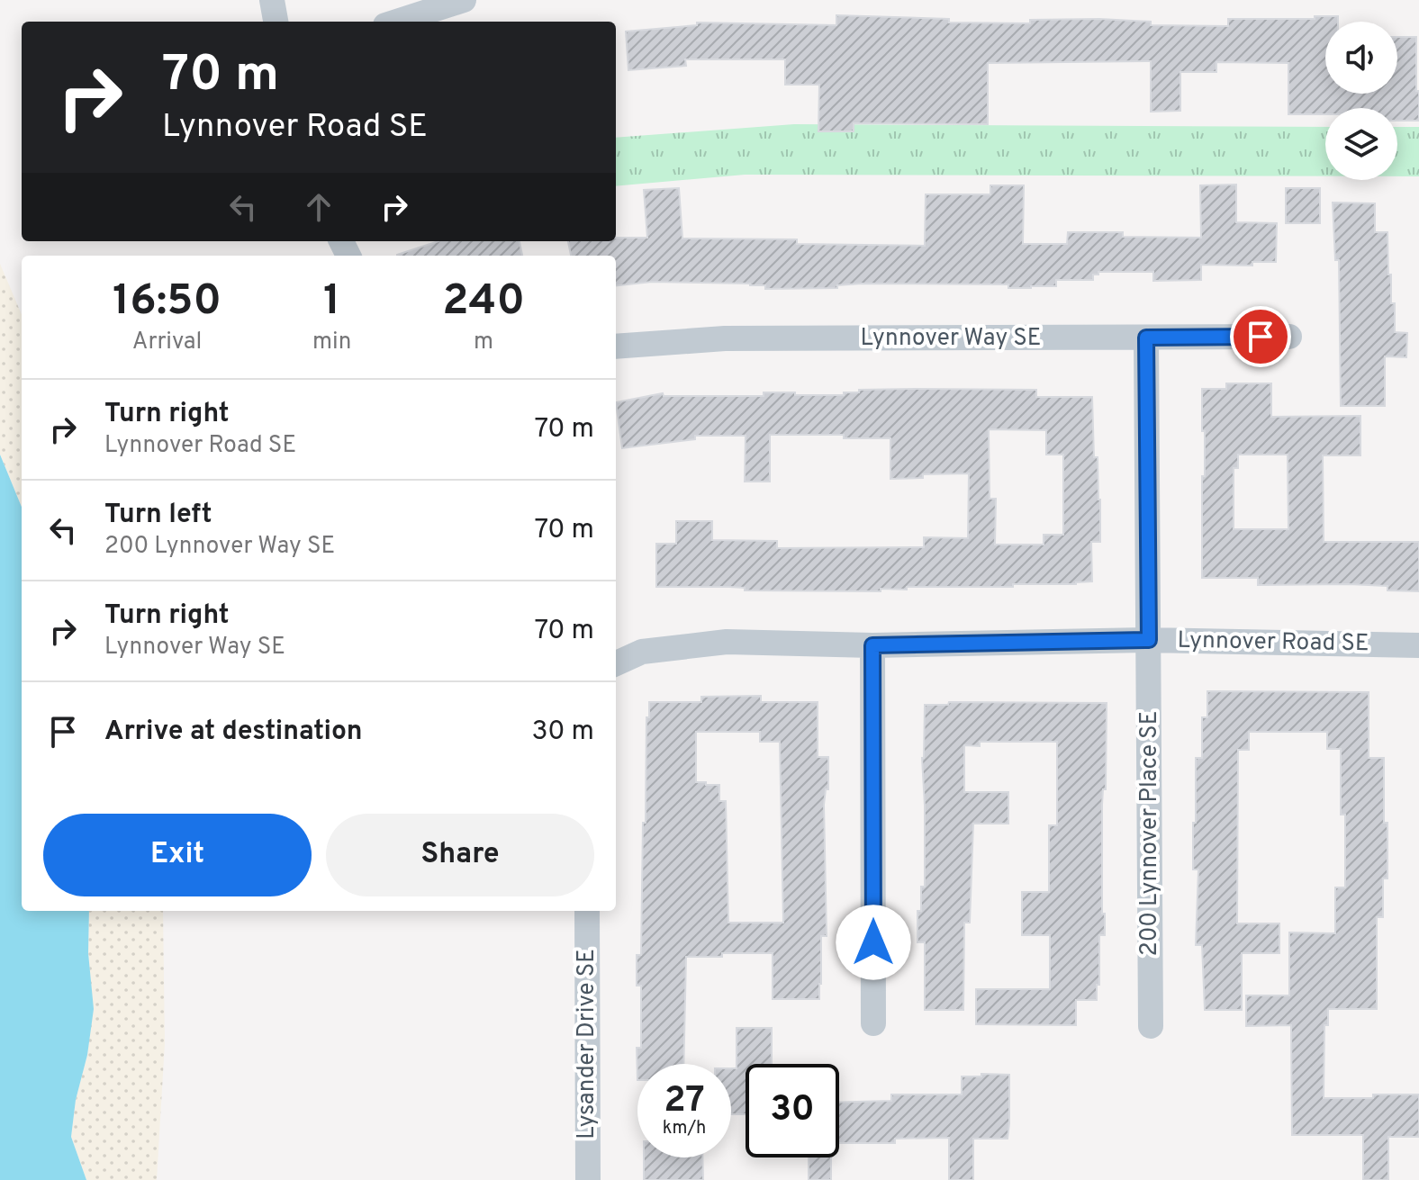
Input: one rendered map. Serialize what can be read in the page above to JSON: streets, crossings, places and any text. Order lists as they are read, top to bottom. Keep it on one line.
{"streets":{"street":["Lynnover Way SE","Lynnover Road SE","200 Lynnover Place SE","Lysander Drive SE"]},"crossings":[["Lynnover Way SE","200 Lynnover Place SE"],["Lynnover Road SE","200 Lynnover Place SE"]],"page":{"turn":["70 m","Lynnover Road SE"],"eta":["16:50","Arrival","1","min","240","m"],"list":[{"name":"Turn right","note":"Lynnover Road SE","value":"70 m"},{"name":"Turn left","note":"200 Lynnover Way SE","value":"70 m"},{"name":"Turn right","note":"Lynnover Way SE","value":"70 m"},{"name":"Arrive at destination","value":"30 m"}],"buttons":["Exit","Share"],"speed":"27 km/h","limit":"30"}}
